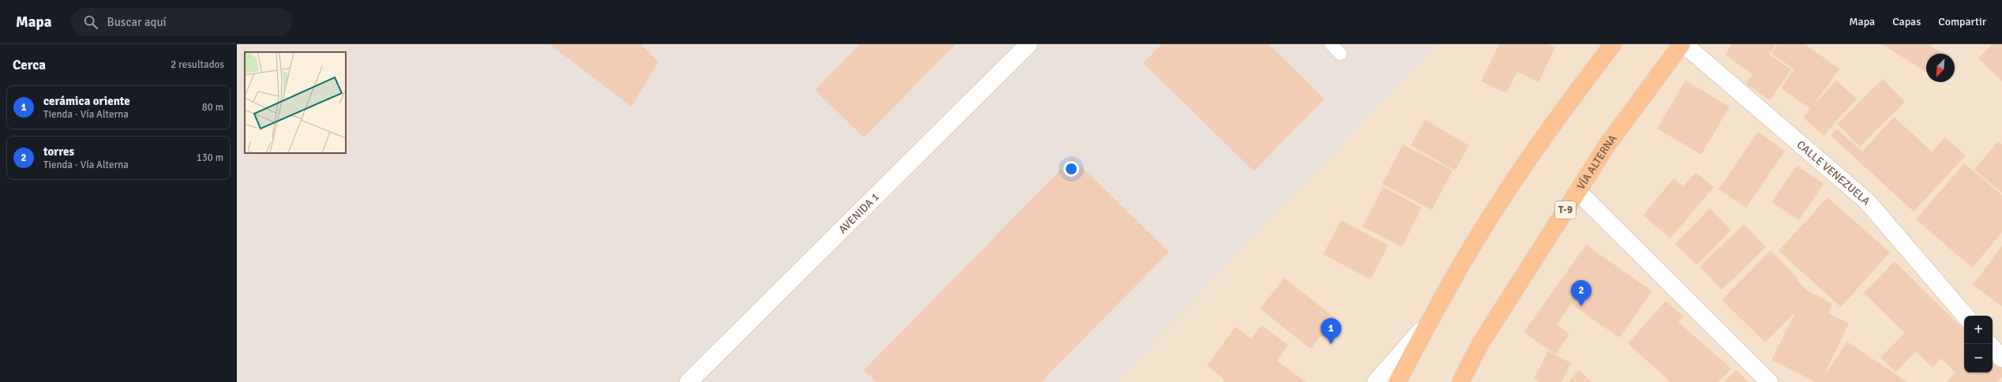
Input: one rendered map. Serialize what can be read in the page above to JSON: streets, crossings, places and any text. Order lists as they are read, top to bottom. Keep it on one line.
{"streets":{"highway":["VÍA ALTERNA","T-9"],"street":["CALLE VENEZUELA","AVENIDA 1"]},"north":"bottom left","page":{"header":"Mapa","search":"Buscar aquí","nav":["Mapa","Capas","Compartir"],"heading":["Cerca","2 resultados"],"list":[{"mark":"1","name":"cerámica oriente","note":"Tienda · Vía Alterna","value":"80 m"},{"mark":"2","name":"torres","note":"Tienda · Vía Alterna","value":"130 m"}],"pins":["2","1"],"map_buttons":["+","−"]}}
